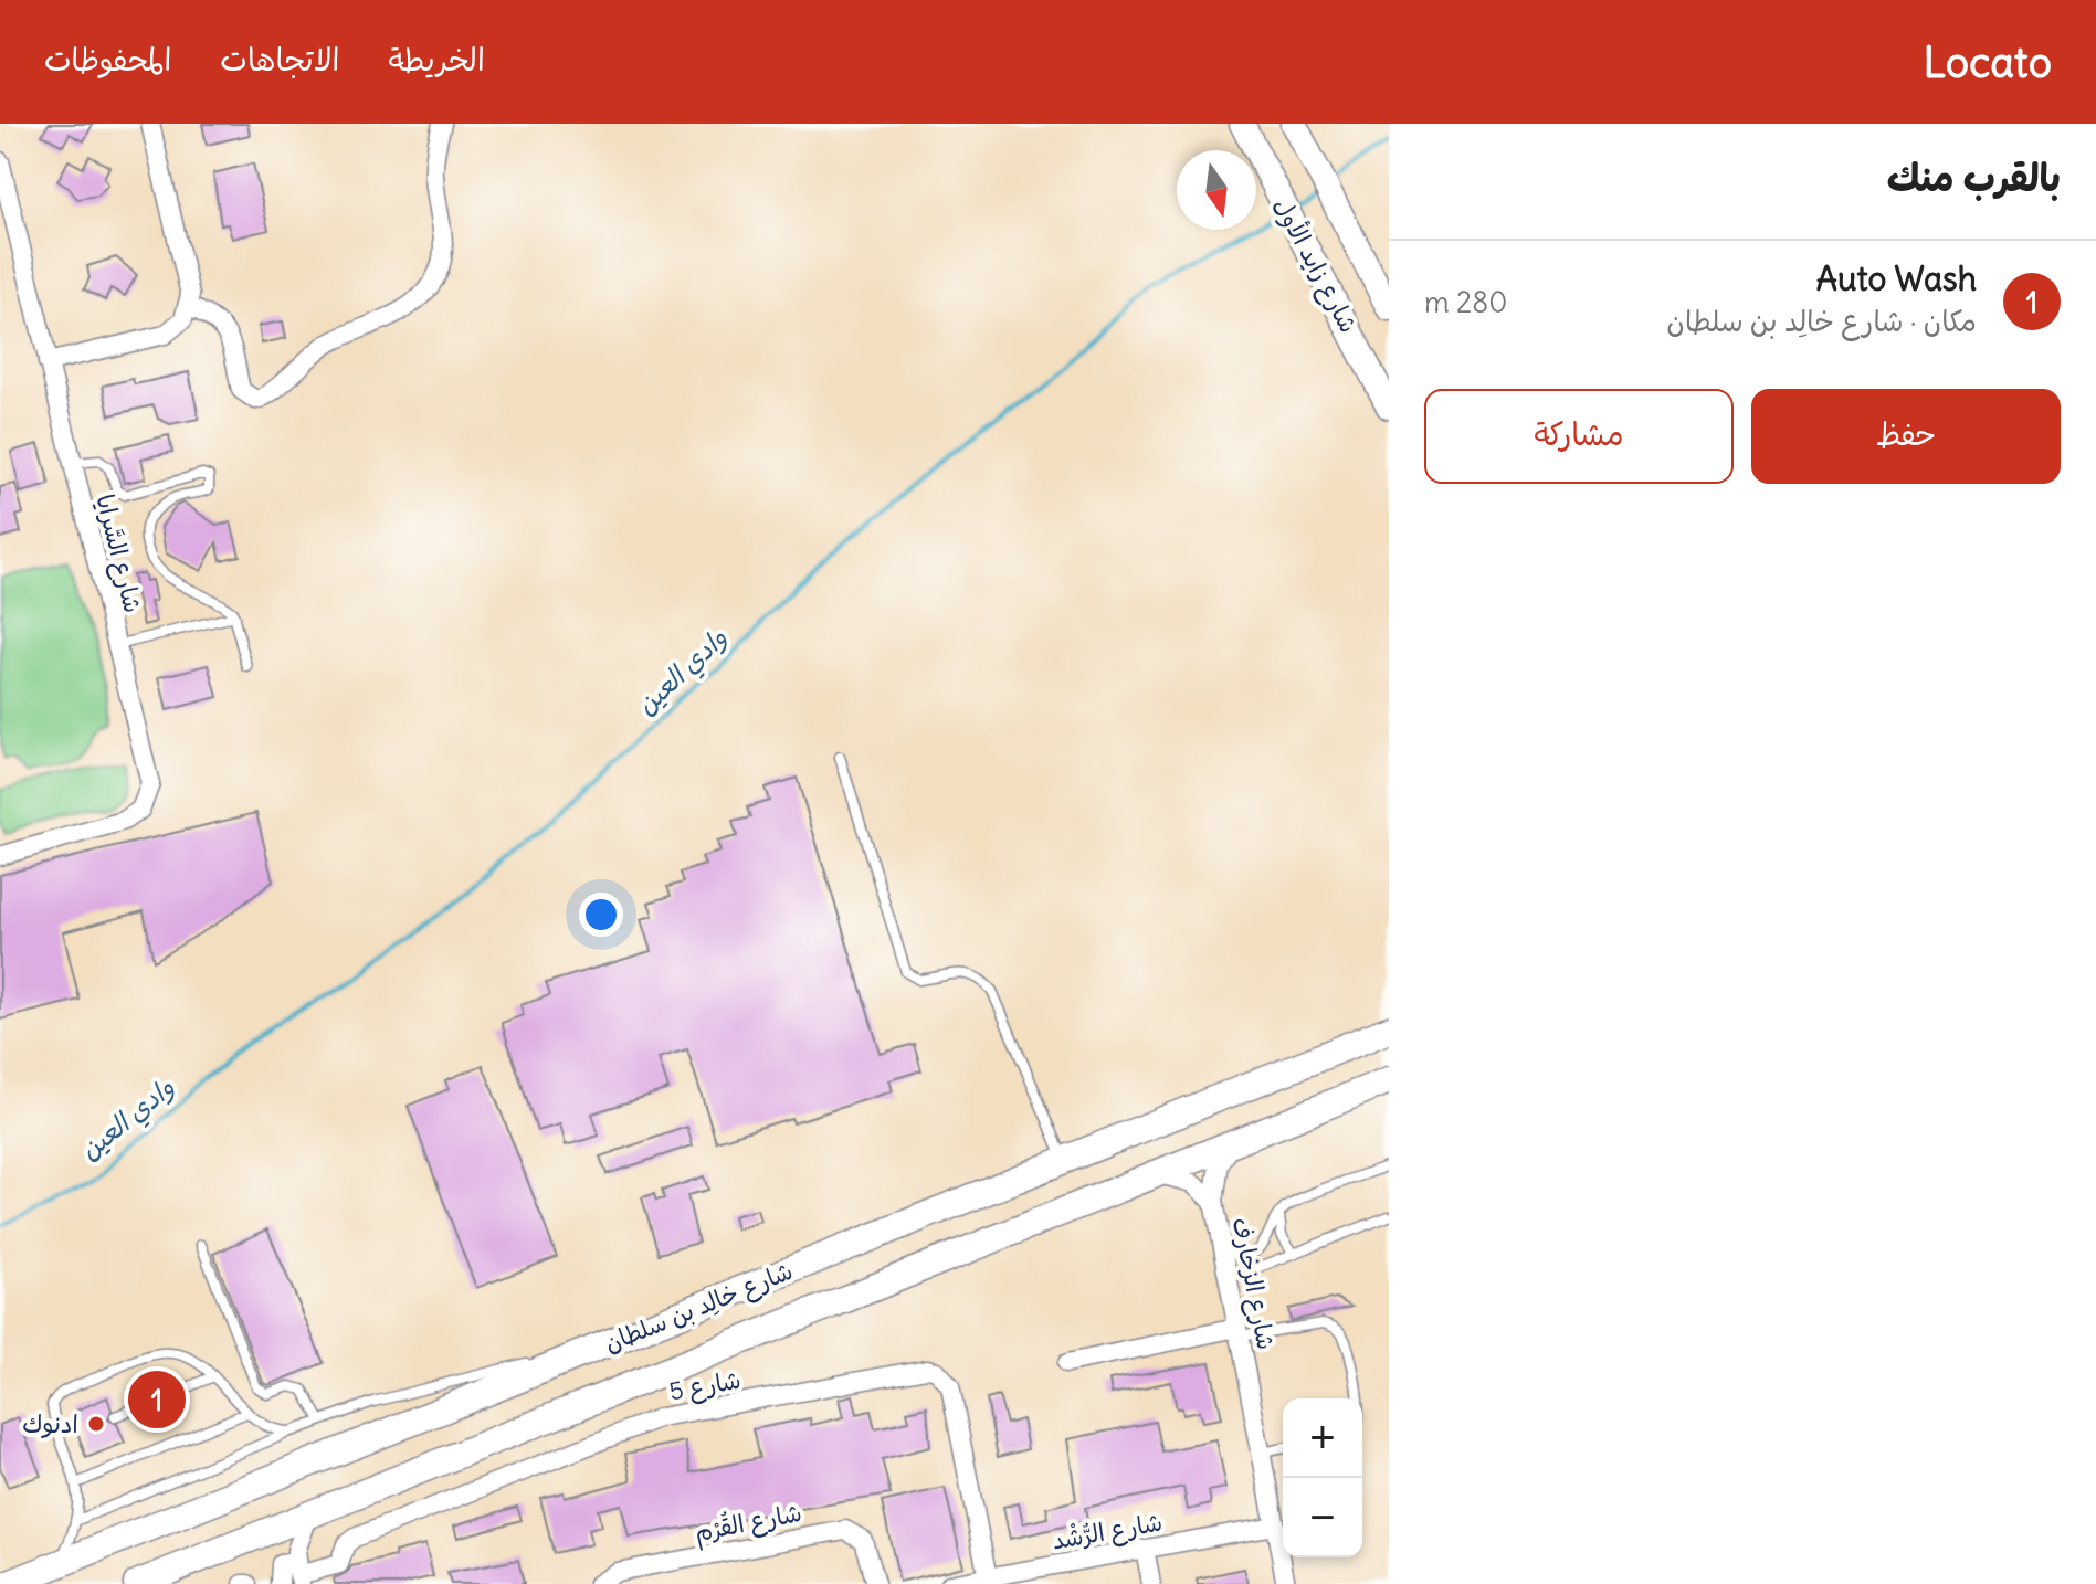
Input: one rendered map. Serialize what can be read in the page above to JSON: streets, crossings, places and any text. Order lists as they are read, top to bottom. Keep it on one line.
{"streets":{"main road":["شارع زايد الأول","شارع خالِد بن سلطان"],"street":["شارع السَّرايا","شارع الزخارف","شارع 5","شارع القُرْم","شارع الرُّشْد"]},"crossings":[["شارع الزخارف","شارع خالِد بن سلطان"],["شارع الزخارف","شارع الرُّشْد"],["شارع 5","شارع الرُّشْد"]],"water":["وادي العين"],"places":["ادنوك"],"north":"bottom","page":{"header":"Locato","nav":["الخريطة","الاتجاهات","المحفوظات"],"heading":"بالقرب منك","list":[{"mark":"1","name":"Auto Wash","note":"مكان · شارع خالِد بن سلطان","value":"280 m"}],"buttons":["حفظ","مشاركة"],"pins":"1","map_buttons":["+","−"]}}
